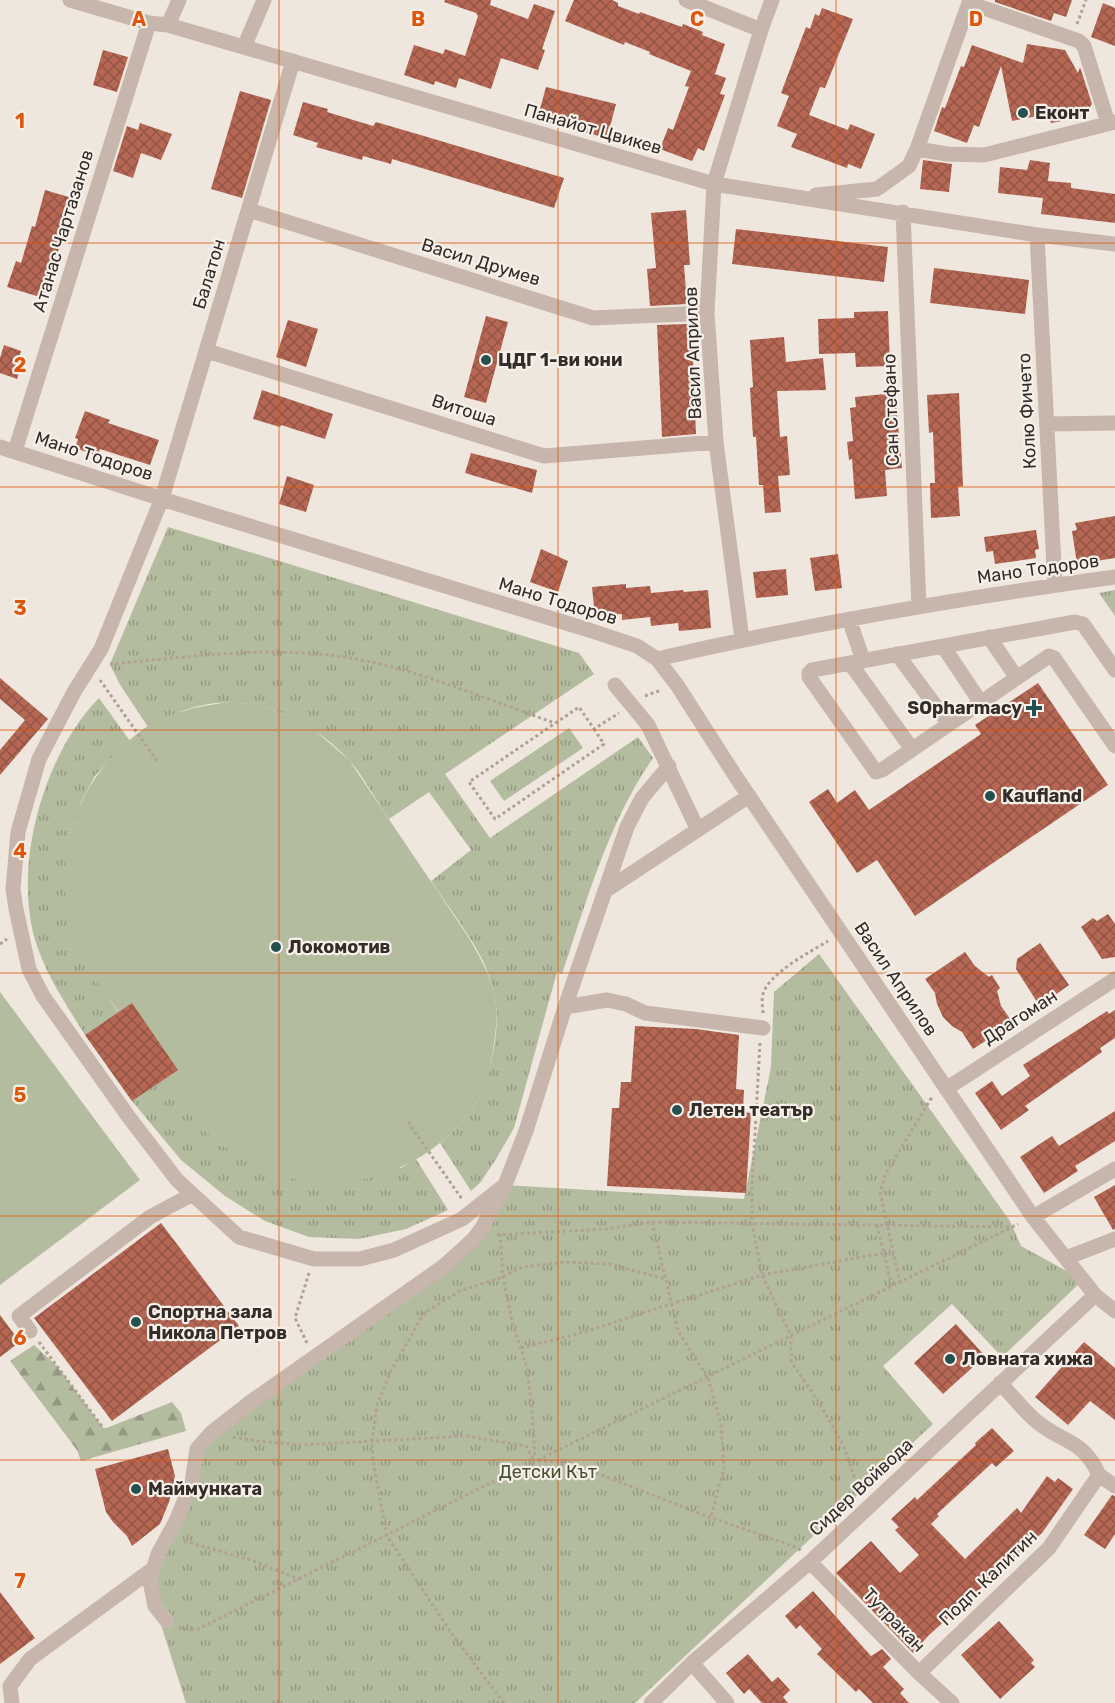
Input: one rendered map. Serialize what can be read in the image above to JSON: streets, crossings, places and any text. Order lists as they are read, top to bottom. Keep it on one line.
{"streets":{"street":["Панайот Цвикев","Атанас Чартазанов","Васил Друмев","Балатон","Васил Априлов","Витоша","Сан Стефано","Колю Фичето","Мано Тодоров","Драгоман","Сидер Войвода","Подп. Калитин","Тутракан"]},"crossings":[["Панайот Цвикев","Атанас Чартазанов"],["Панайот Цвикев","Балатон"],["Панайот Цвикев","Васил Априлов"],["Панайот Цвикев","Сан Стефано"],["Панайот Цвикев","Колю Фичето"],["Атанас Чартазанов","Мано Тодоров"],["Васил Друмев","Балатон"],["Васил Друмев","Васил Априлов"],["Балатон","Витоша"],["Балатон","Мано Тодоров"],["Васил Априлов","Витоша"],["Васил Априлов","Мано Тодоров"],["Васил Априлов","Драгоман"],["Васил Априлов","Сидер Войвода"],["Сан Стефано","Мано Тодоров"],["Колю Фичето","Мано Тодоров"],["Сидер Войвода","Тутракан"],["Подп. Калитин","Тутракан"]],"parks":["Детски Кът"],"places":{"other":["Еконт","ЦДГ 1-ви юни","Kaufland","Локомотив","Летен театър","Спортна зала Никола Петров","Ловната хижа","Маймунката"],"health":["SOpharmacy"]},"grid":{"columns":["A","B","C","D"],"rows":["1","2","3","4","5","6","7"]}}
